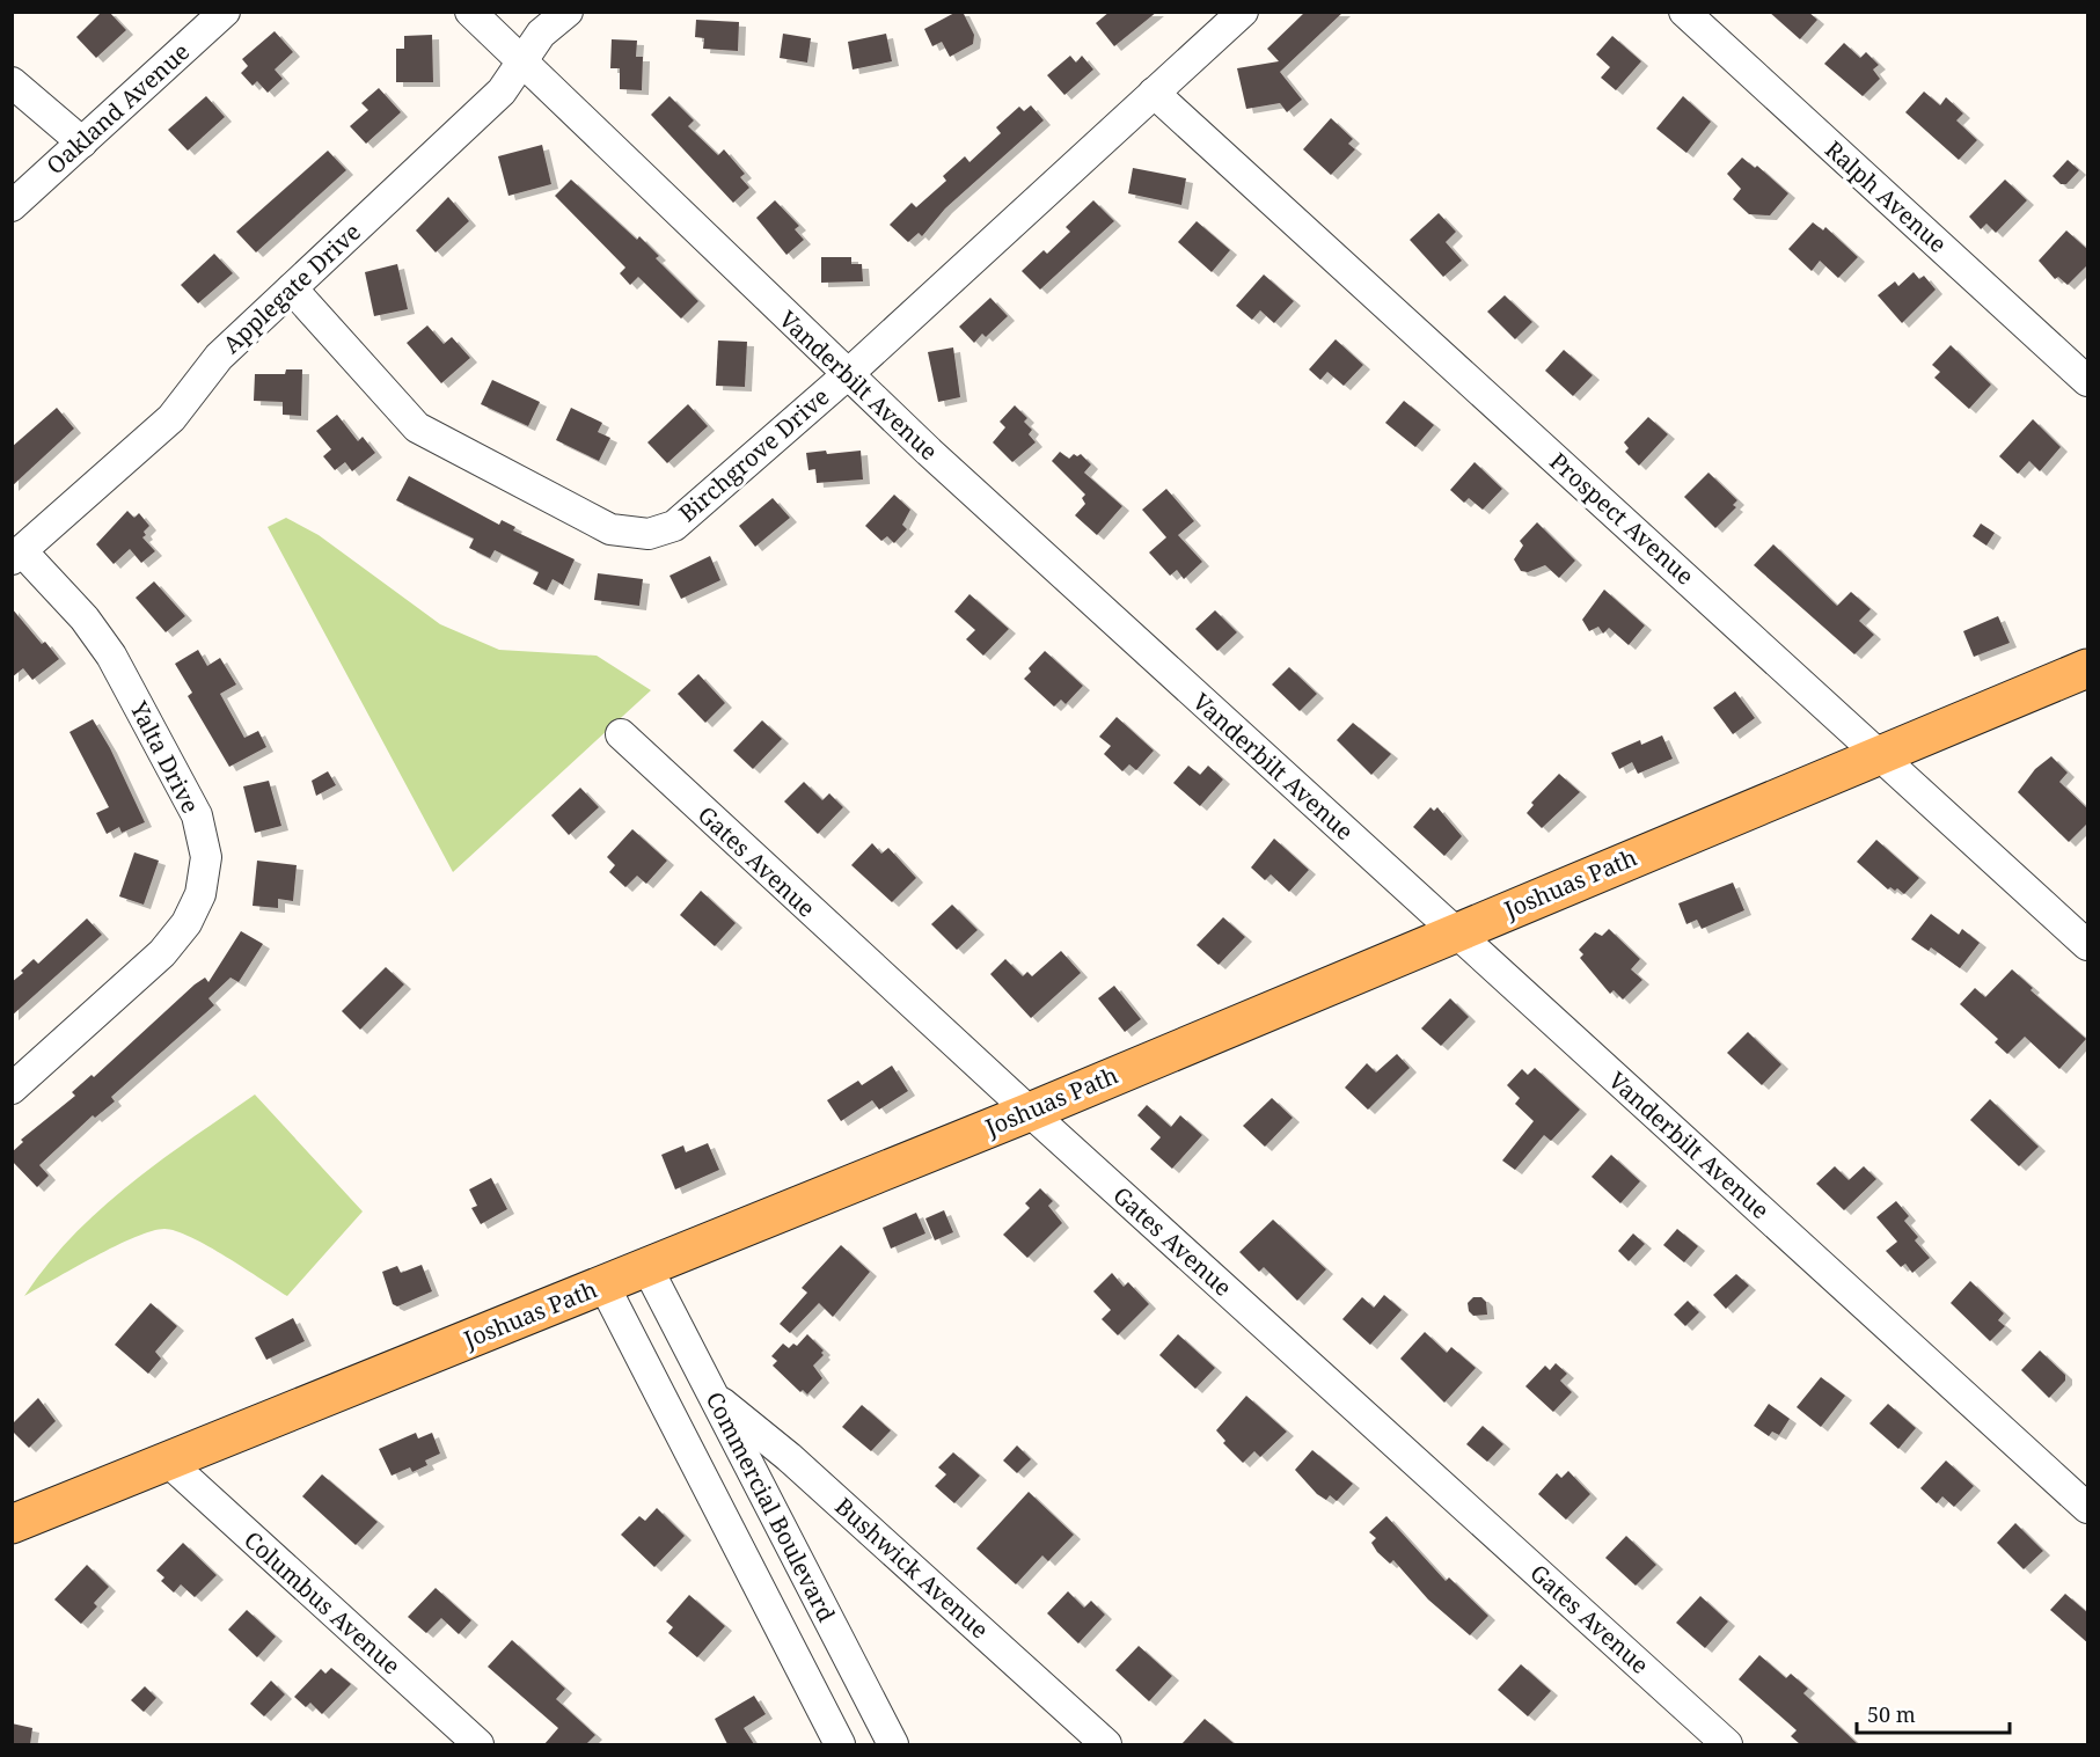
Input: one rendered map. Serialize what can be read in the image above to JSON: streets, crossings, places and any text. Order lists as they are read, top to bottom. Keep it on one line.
{"streets":{"main road":["Joshuas Path"],"street":["Oakland Avenue","Ralph Avenue","Applegate Drive","Vanderbilt Avenue","Birchgrove Drive","Prospect Avenue","Yalta Drive","Gates Avenue","Commercial Boulevard","Bushwick Avenue","Columbus Avenue"]},"crossings":[["Applegate Drive","Vanderbilt Avenue"],["Applegate Drive","Birchgrove Drive"],["Applegate Drive","Yalta Drive"],["Vanderbilt Avenue","Birchgrove Drive"],["Vanderbilt Avenue","Joshuas Path"],["Birchgrove Drive","Prospect Avenue"],["Prospect Avenue","Joshuas Path"],["Gates Avenue","Joshuas Path"],["Joshuas Path","Commercial Boulevard"],["Joshuas Path","Columbus Avenue"],["Commercial Boulevard","Bushwick Avenue"]],"scale_bar":"50 m"}
